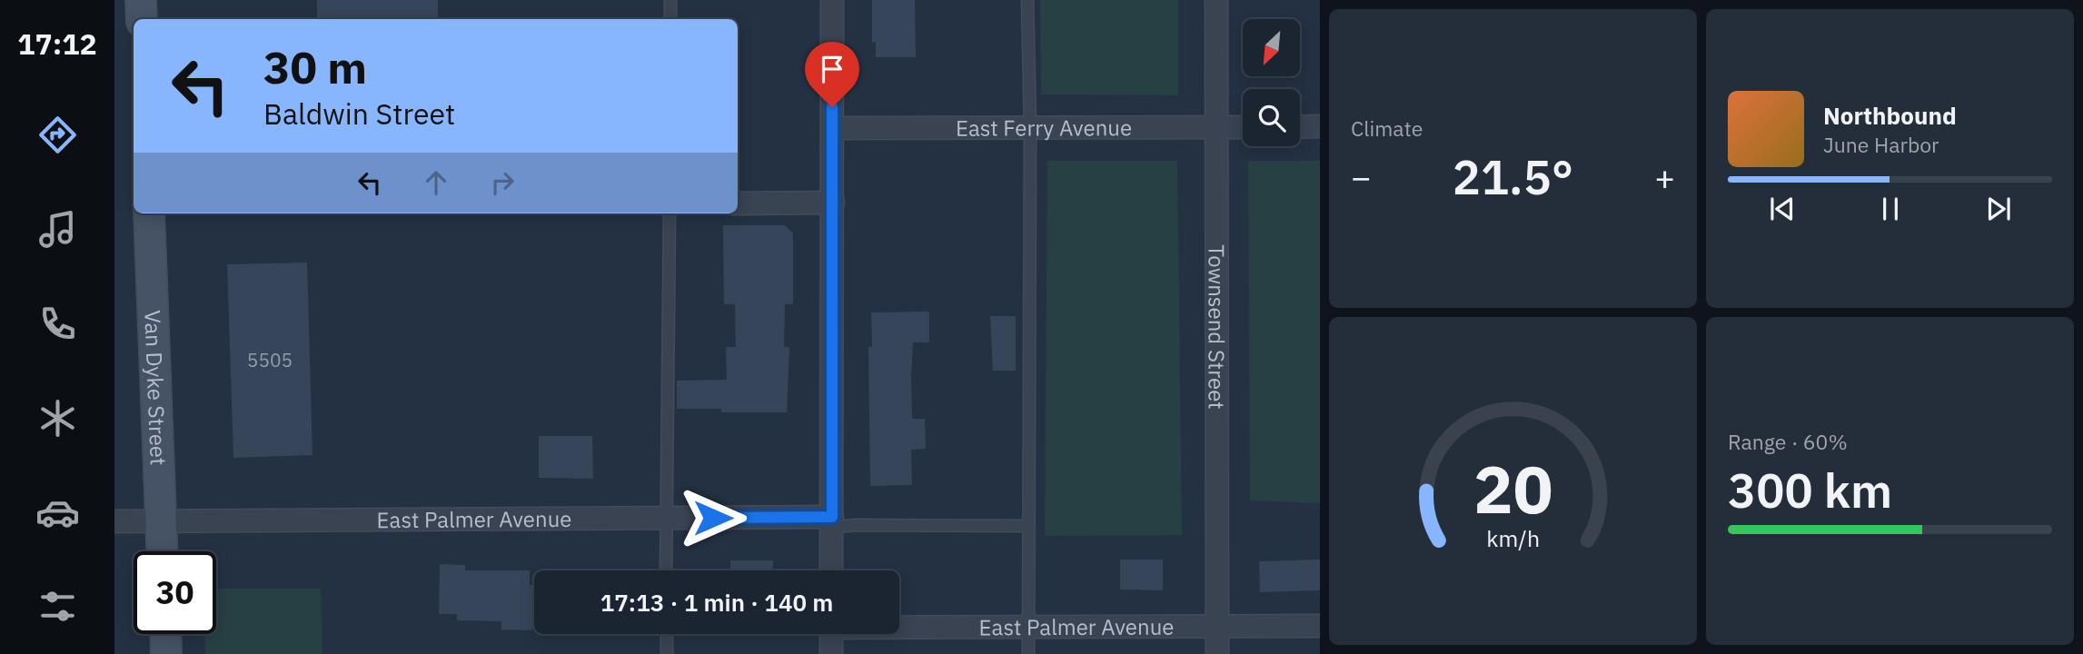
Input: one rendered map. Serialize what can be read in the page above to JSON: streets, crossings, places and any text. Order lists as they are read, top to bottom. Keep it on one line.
{"streets":{"main road":["Van Dyke Street"],"street":["East Ferry Avenue","Townsend Street","East Palmer Avenue"]},"crossings":[["East Ferry Avenue","Townsend Street"],["Townsend Street","East Palmer Avenue"],["Van Dyke Street","East Palmer Avenue"]],"house_numbers":["5505"],"north":"bottom left","page":{"tabs":"17:12","tile":["Climate",["Range · 60%","300 km"]],"turn":["30 m","Baldwin Street"],"song":["Northbound","June Harbor"],"heat":["−","21.5°","+"],"limit":"30","trip":"17:13 · 1 min · 140 m","gauge":["20","km/h"]}}
